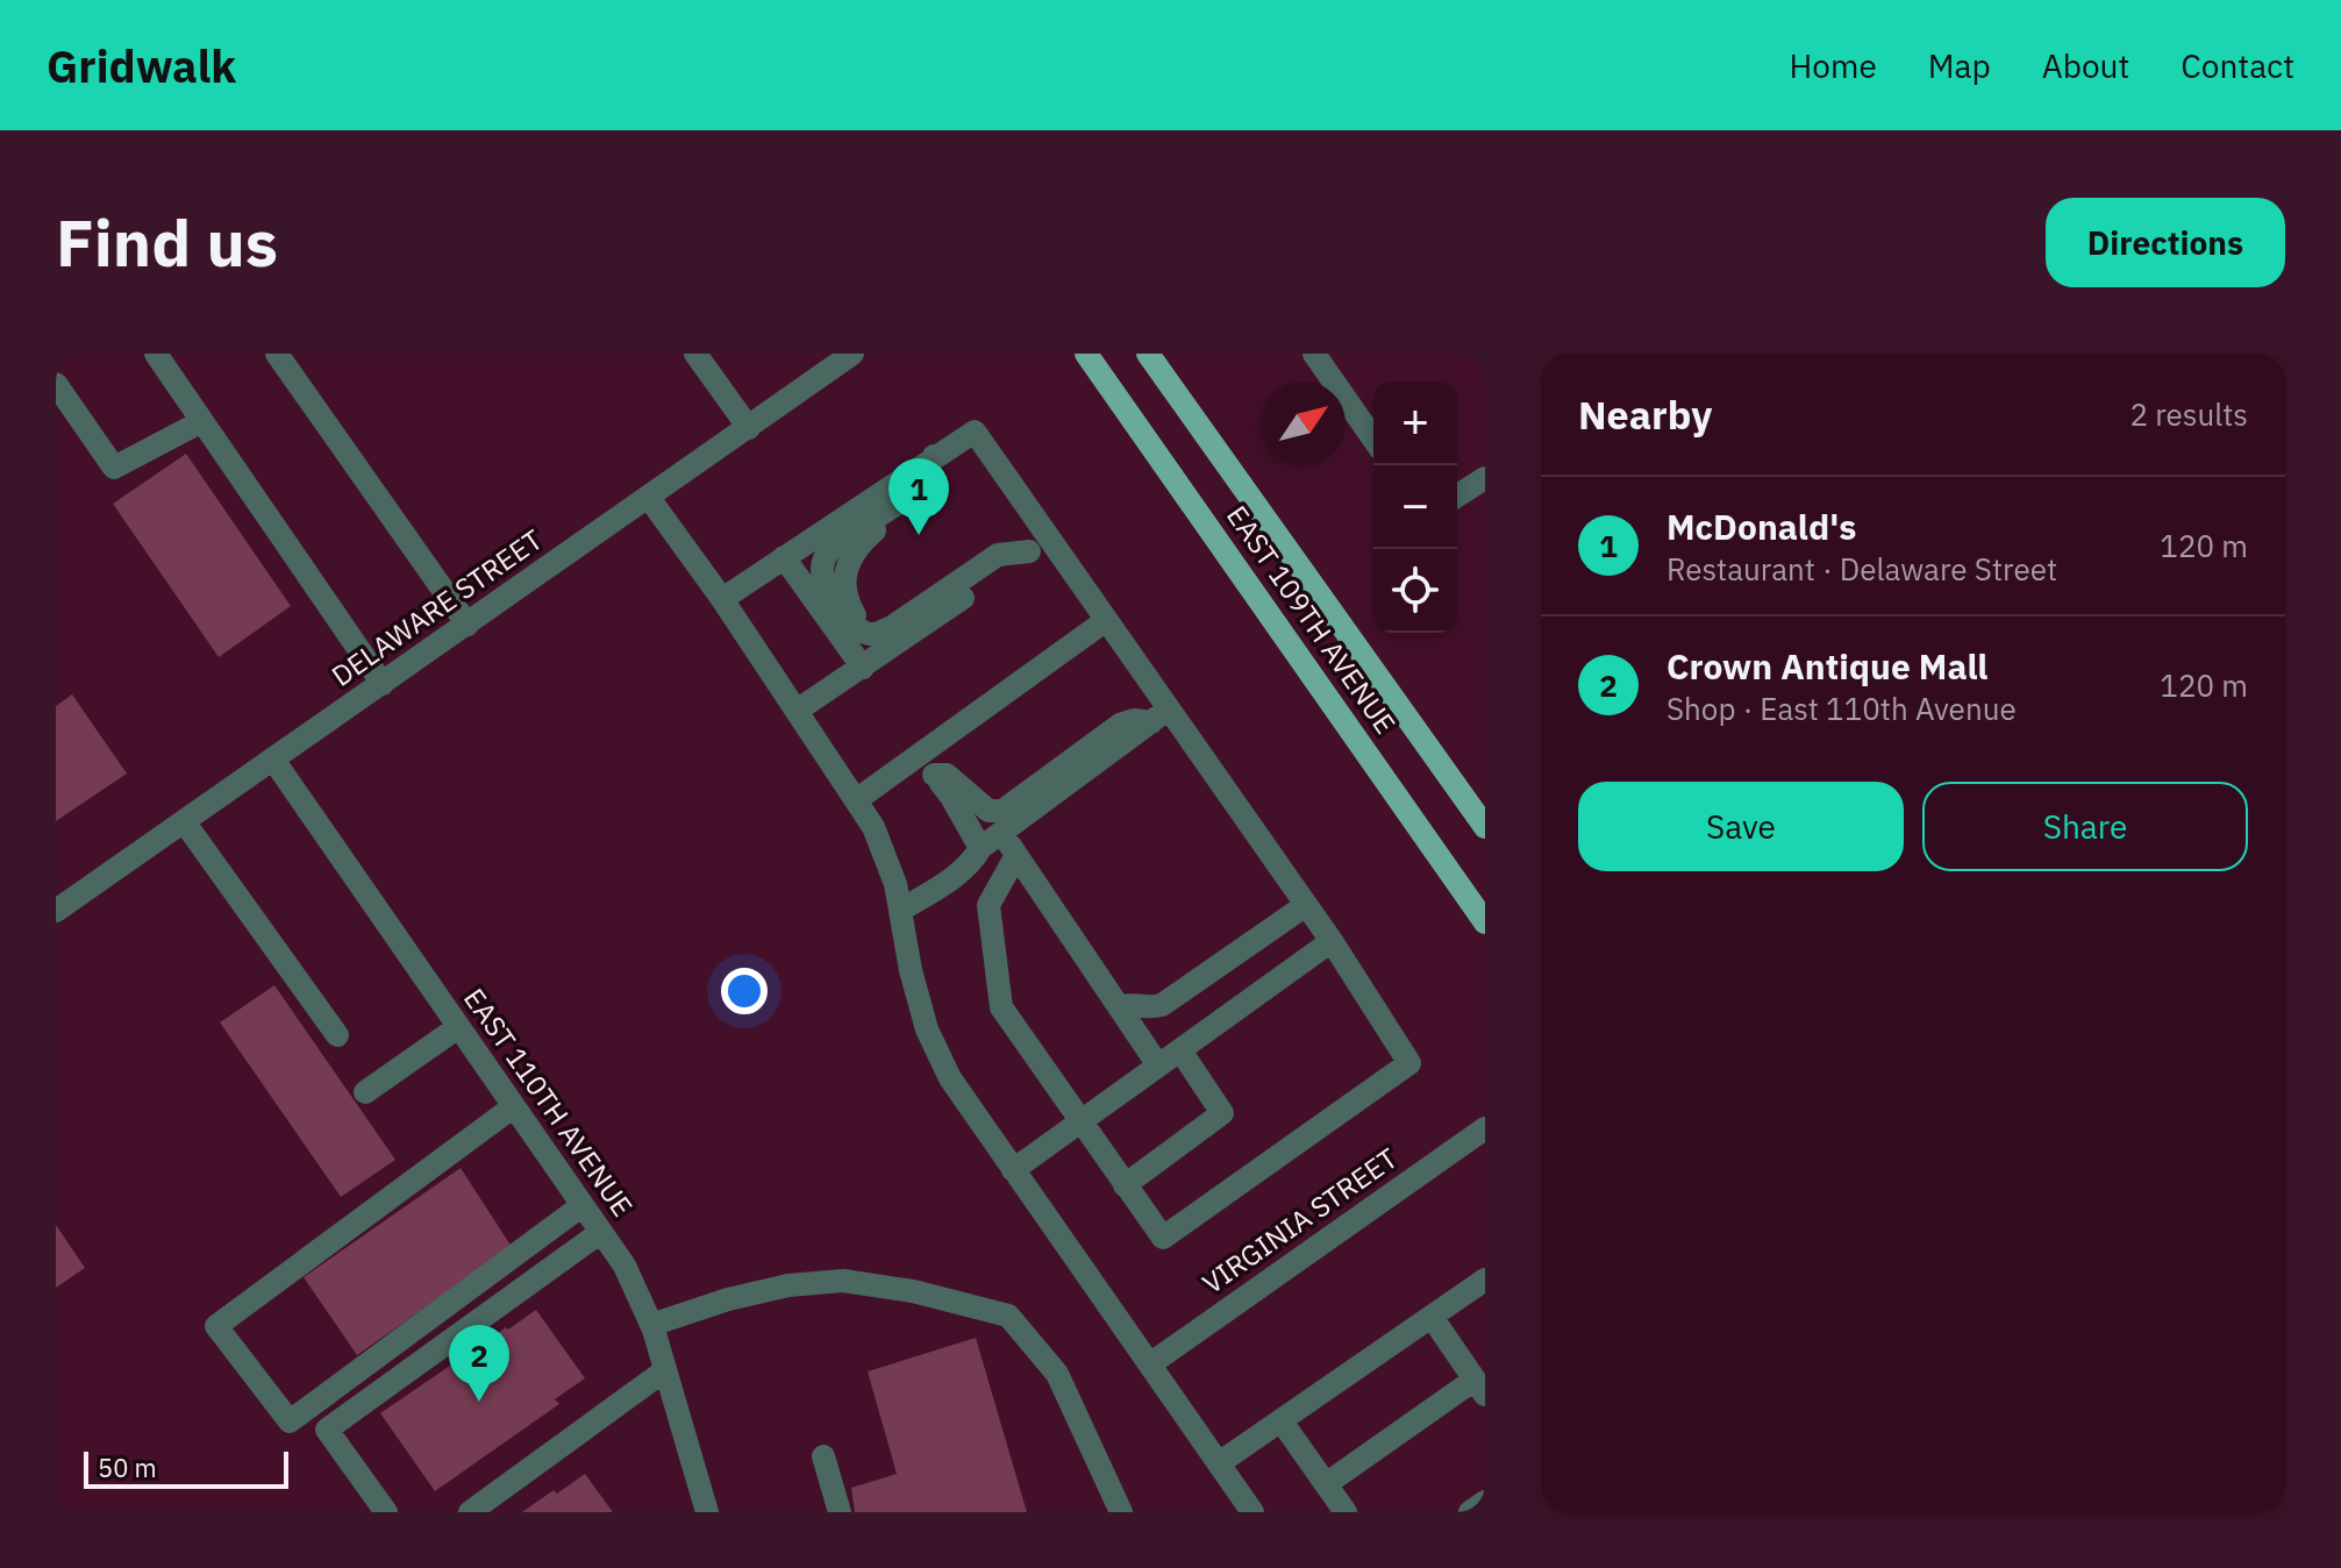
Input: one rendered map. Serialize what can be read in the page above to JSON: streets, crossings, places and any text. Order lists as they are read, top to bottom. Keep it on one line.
{"streets":{"main road":["EAST 109TH AVENUE"],"street":["DELAWARE STREET","EAST 110TH AVENUE","VIRGINIA STREET"]},"crossings":[["DELAWARE STREET","EAST 110TH AVENUE"]],"scale_bar":"50 m","north":"top right","page":{"header":"Gridwalk","nav":["Home","Map","About","Contact"],"buttons":["Directions",["Save","Share"]],"title":"Find us","heading":["Nearby","2 results"],"map_buttons":["+","−"],"pins":["1","2"],"list":[{"mark":"1","name":"McDonald's","note":"Restaurant · Delaware Street","value":"120 m"},{"mark":"2","name":"Crown Antique Mall","note":"Shop · East 110th Avenue","value":"120 m"}],"scale":"50 m"}}
